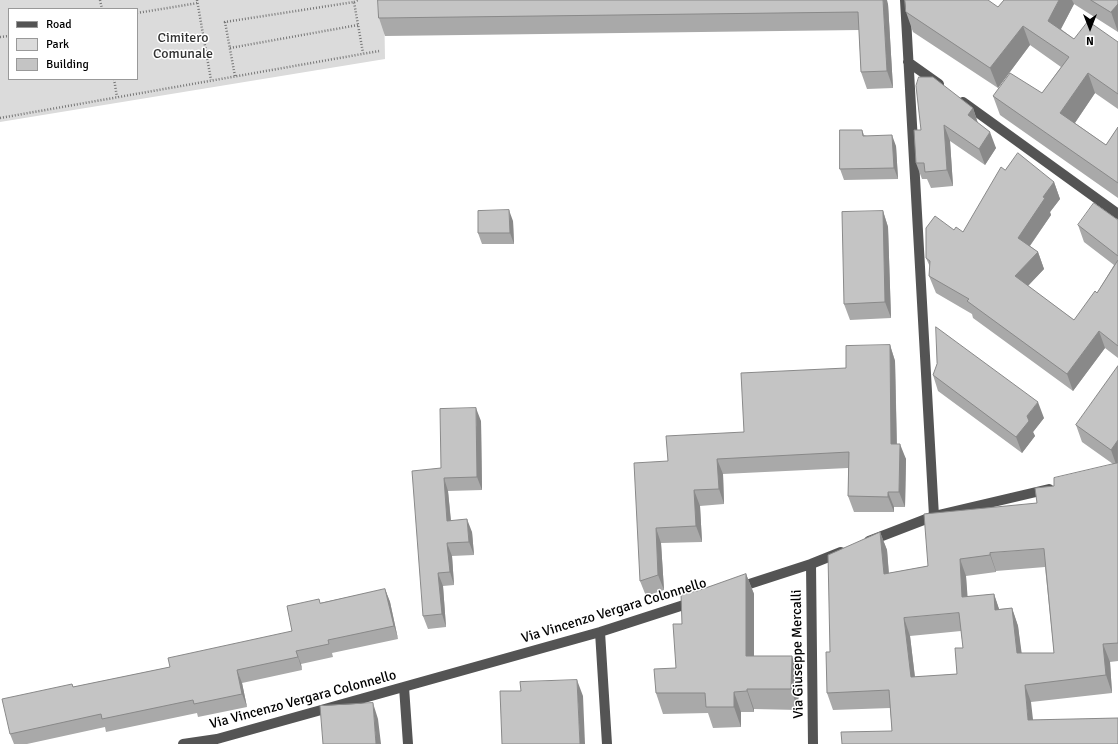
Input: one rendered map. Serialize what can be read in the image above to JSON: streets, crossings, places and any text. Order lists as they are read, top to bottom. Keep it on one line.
{"streets":{"street":["Via Vincenzo Vergara Colonnello","Via Giuseppe Mercalli"]},"crossings":[["Via Vincenzo Vergara Colonnello","Via Giuseppe Mercalli"]],"parks":["Cimitero Comunale"],"legend":["Road","Park","Building"],"north":"bottom"}
